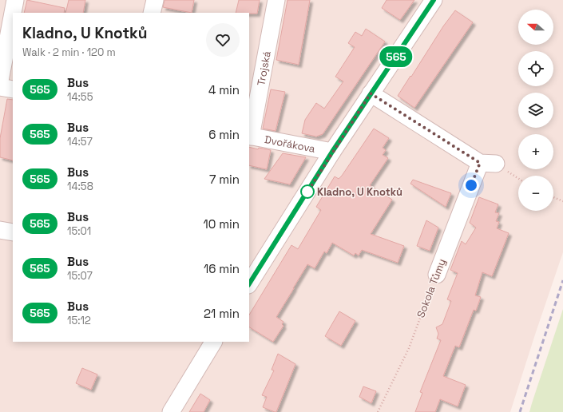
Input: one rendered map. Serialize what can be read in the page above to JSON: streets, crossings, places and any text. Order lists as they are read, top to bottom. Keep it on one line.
{"streets":{"street":["Trojská","Dvořákova","Sokola Tůmy"]},"crossings":[["Trojská","Dvořákova"]],"places":["Kladno, U Knotků"],"lines":["bus line 565"],"north":"left","page":{"on_map":"565","map_buttons":["+","−"],"heading":["Kladno, U Knotků","Walk · 2 min · 120 m"],"list":[{"mark":"565","name":"Bus","note":"14:55","value":"4 min"},{"mark":"565","name":"Bus","note":"14:57","value":"6 min"},{"mark":"565","name":"Bus","note":"14:58","value":"7 min"},{"mark":"565","name":"Bus","note":"15:01","value":"10 min"},{"mark":"565","name":"Bus","note":"15:07","value":"16 min"},{"mark":"565","name":"Bus","note":"15:12","value":"21 min"}]}}
